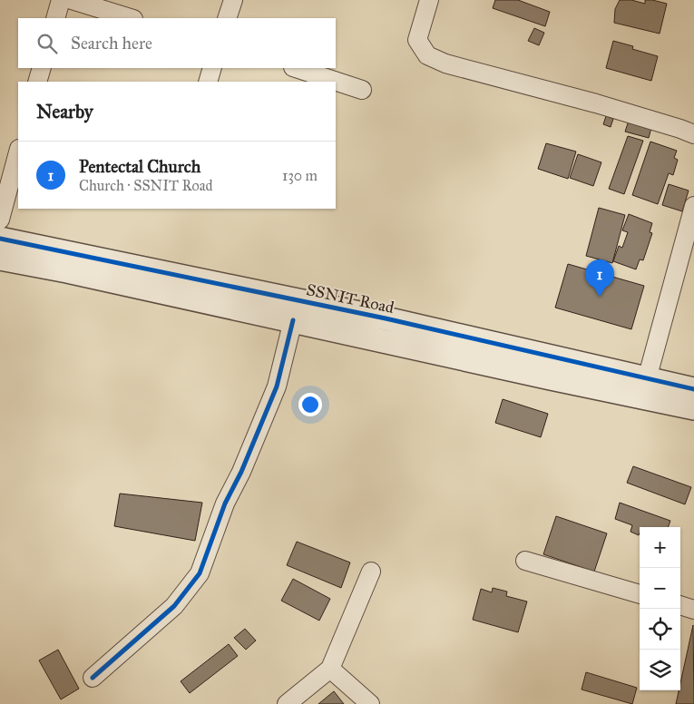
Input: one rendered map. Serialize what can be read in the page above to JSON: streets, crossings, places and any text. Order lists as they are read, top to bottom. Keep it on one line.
{"streets":{"street":["SSNIT Road"]},"page":{"search":"Search here","heading":"Nearby","list":[{"mark":"1","name":"Pentectal Church","note":"Church · SSNIT Road","value":"130 m"}],"pins":"1","map_buttons":["+","−"]}}
